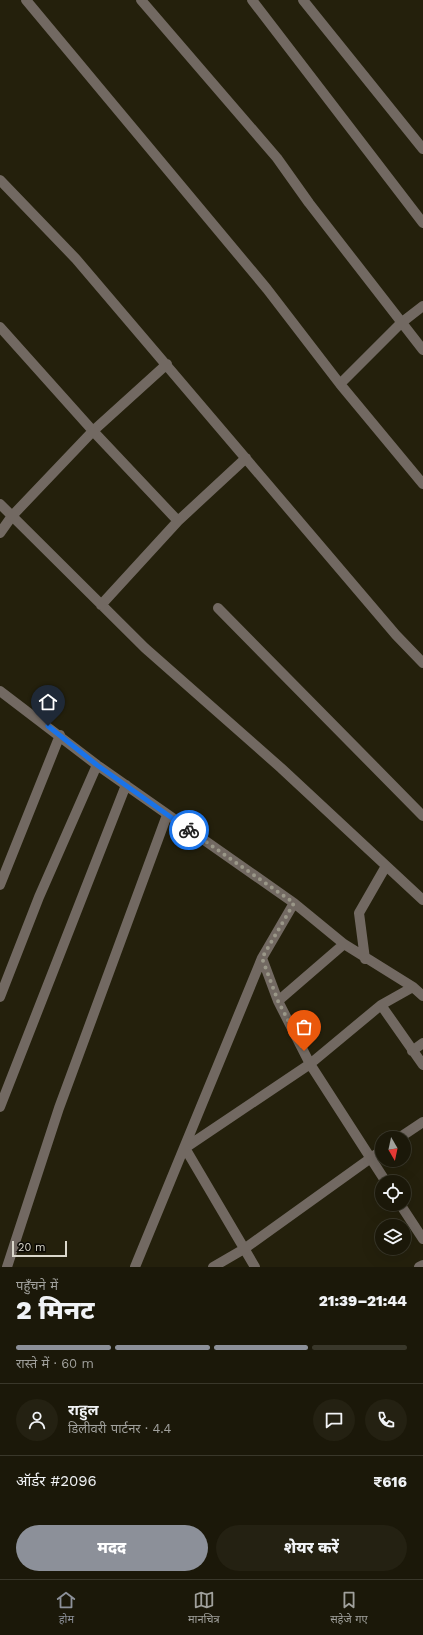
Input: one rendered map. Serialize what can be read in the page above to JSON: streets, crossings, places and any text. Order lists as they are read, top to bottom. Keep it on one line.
{"scale_bar":"20 m","north":"bottom","page":{"scale":"20 m","heading":["2 मिनट","पहुँचने में","21:39–21:44"],"panel":["राहुल","डिलीवरी पार्टनर · 4.4","ऑर्डर #2096","₹616"],"bar":"रास्ते में · 60 m","buttons":["मदद","शेयर करें"],"tabs":["होम","मानचित्र","सहेजे गए"]}}
